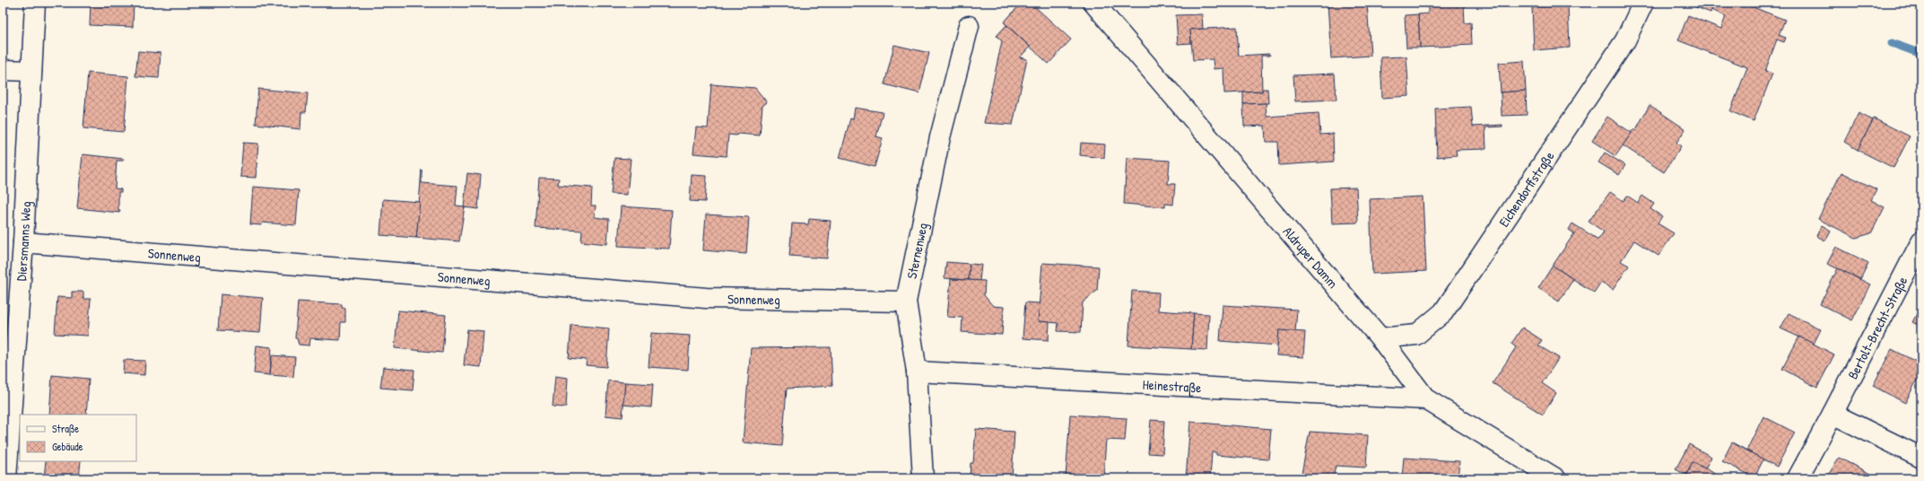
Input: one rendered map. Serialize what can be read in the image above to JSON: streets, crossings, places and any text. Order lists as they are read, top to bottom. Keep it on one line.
{"streets":{"street":["Eichendorffstraße","Diersmanns Weg","Sternenweg","Sonnenweg","Aldruper Damm","Bertolt-Brecht-Straße","Heinestraße"]},"crossings":[["Eichendorffstraße","Aldruper Damm"],["Diersmanns Weg","Sonnenweg"],["Sternenweg","Sonnenweg"],["Sternenweg","Heinestraße"],["Aldruper Damm","Heinestraße"]],"legend":["Straße","Gebäude"]}
